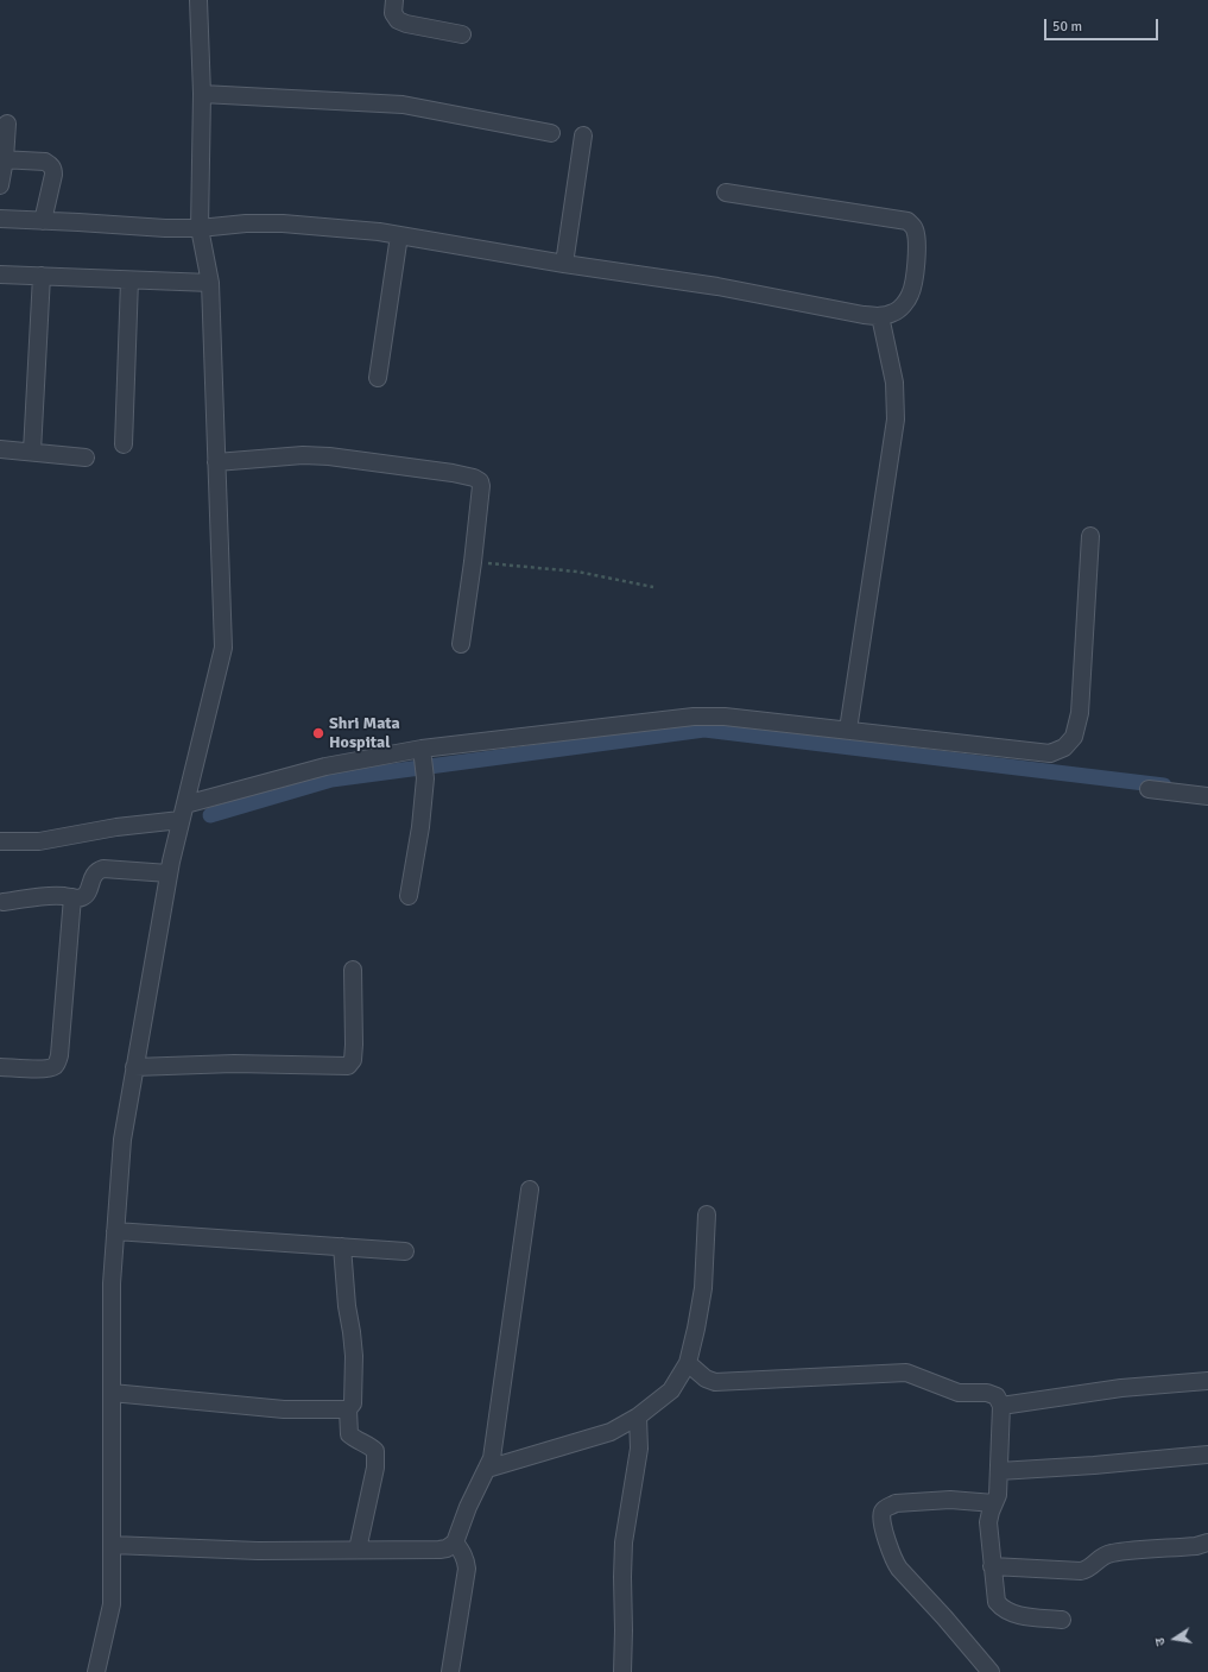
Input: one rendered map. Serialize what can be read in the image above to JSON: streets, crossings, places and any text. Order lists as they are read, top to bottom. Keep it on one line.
{"places":["Shri Mata Hospital"],"scale_bar":"50 m","north":"left"}
